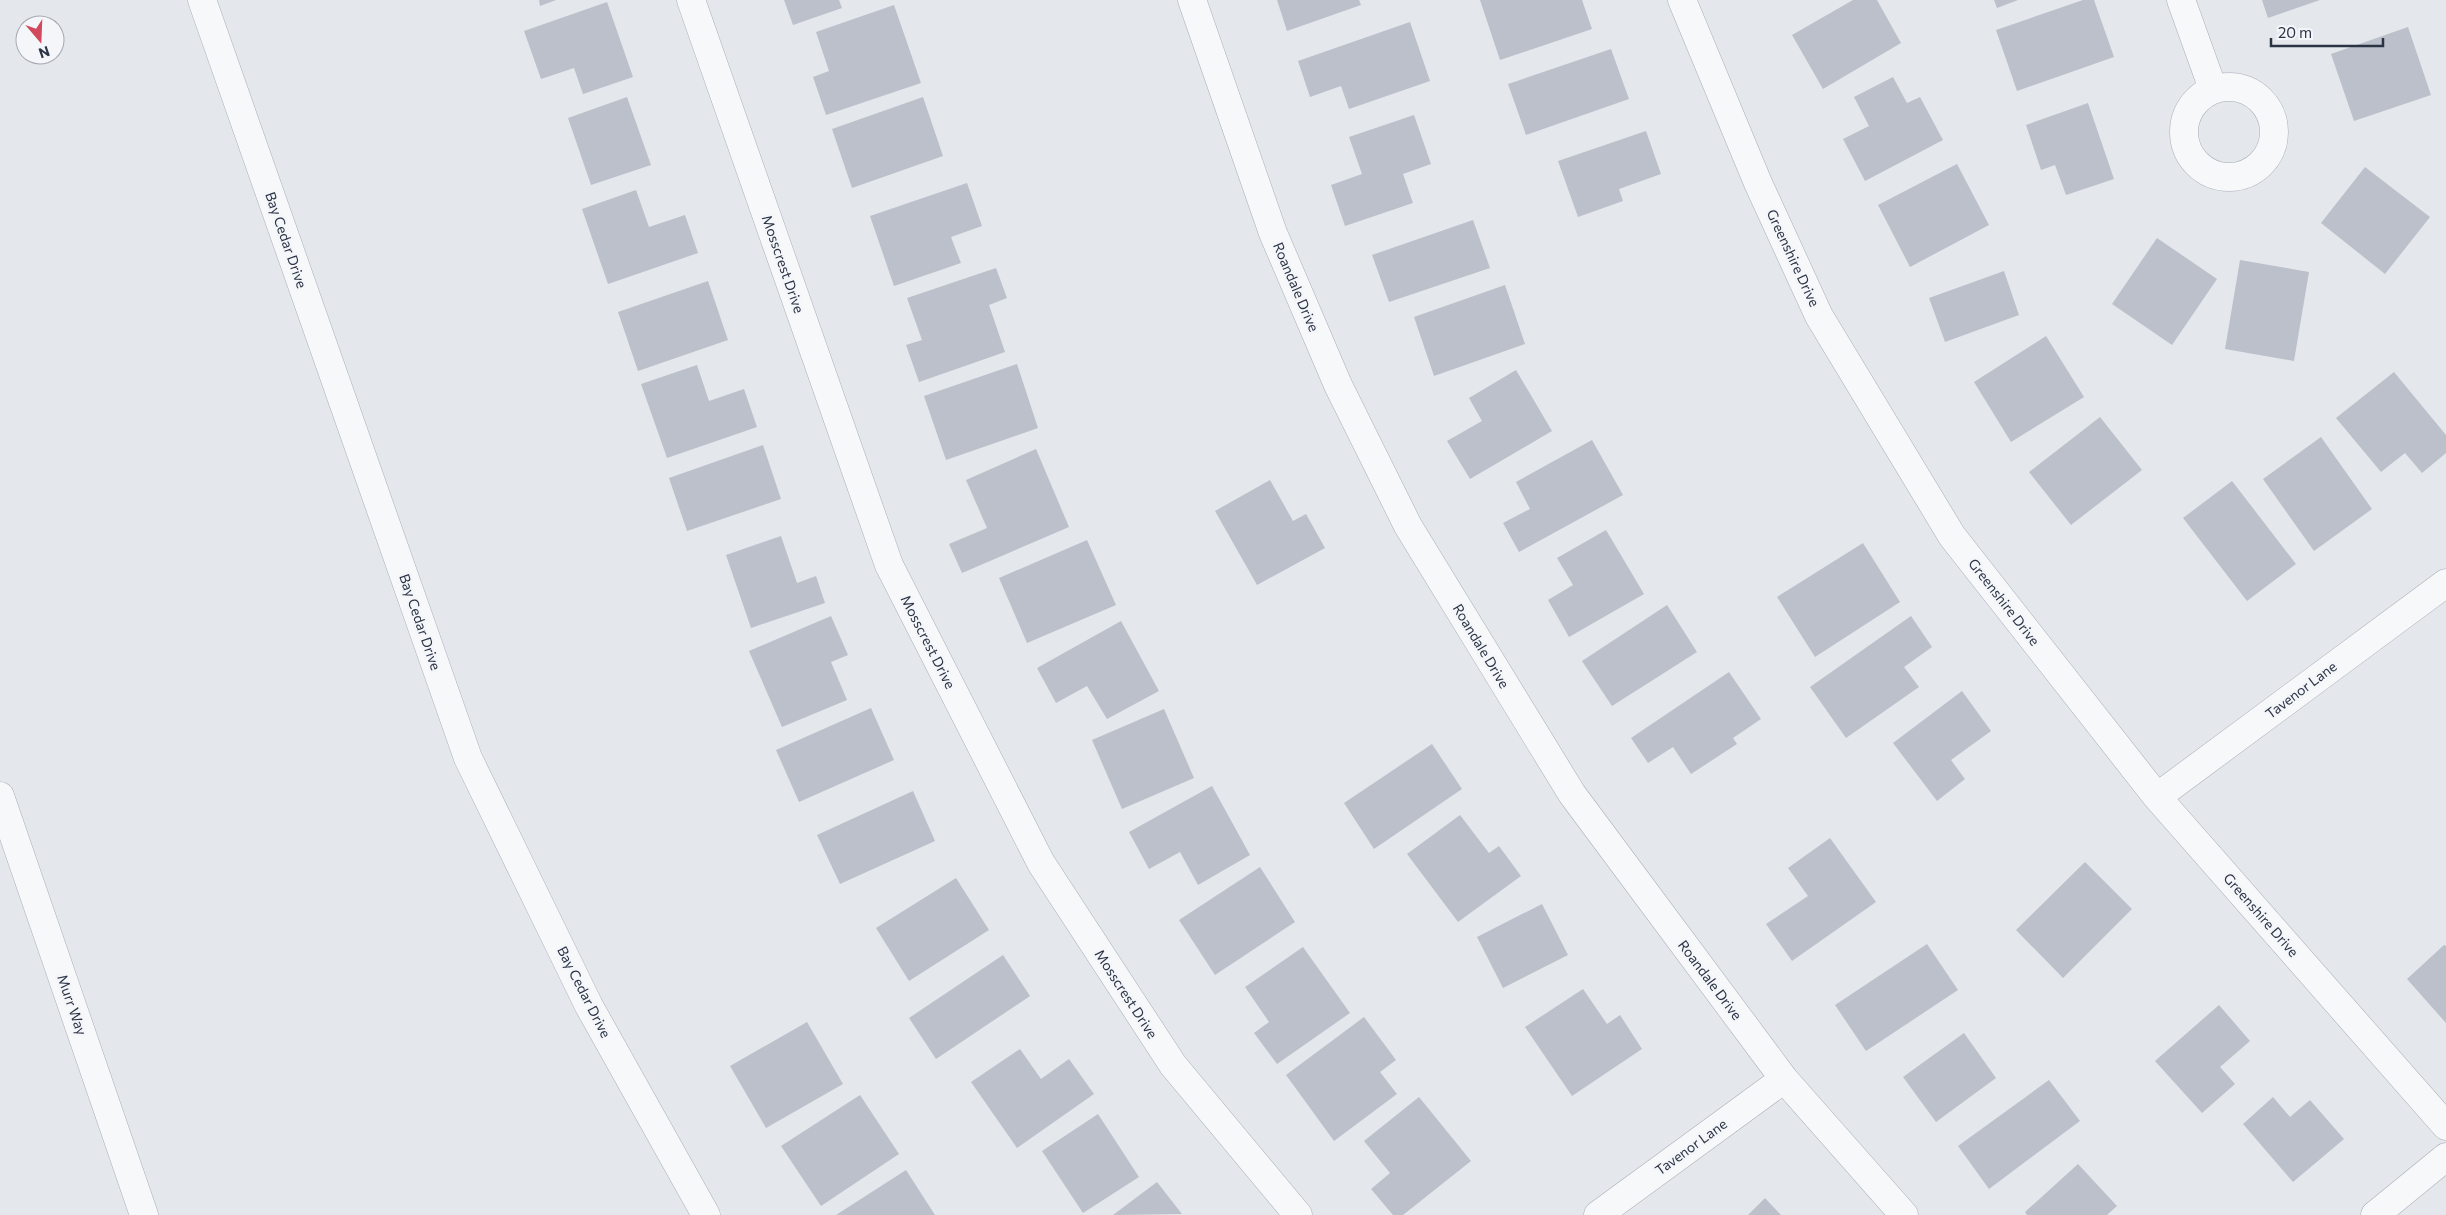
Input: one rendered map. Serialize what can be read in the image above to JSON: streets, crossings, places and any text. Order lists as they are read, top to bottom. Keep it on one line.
{"streets":{"street":["Bay Cedar Drive","Greenshire Drive","Mosscrest Drive","Roandale Drive","Tavenor Lane","Murr Way"]},"crossings":[["Greenshire Drive","Tavenor Lane"],["Roandale Drive","Tavenor Lane"]],"scale_bar":"20 m","north":"bottom"}
